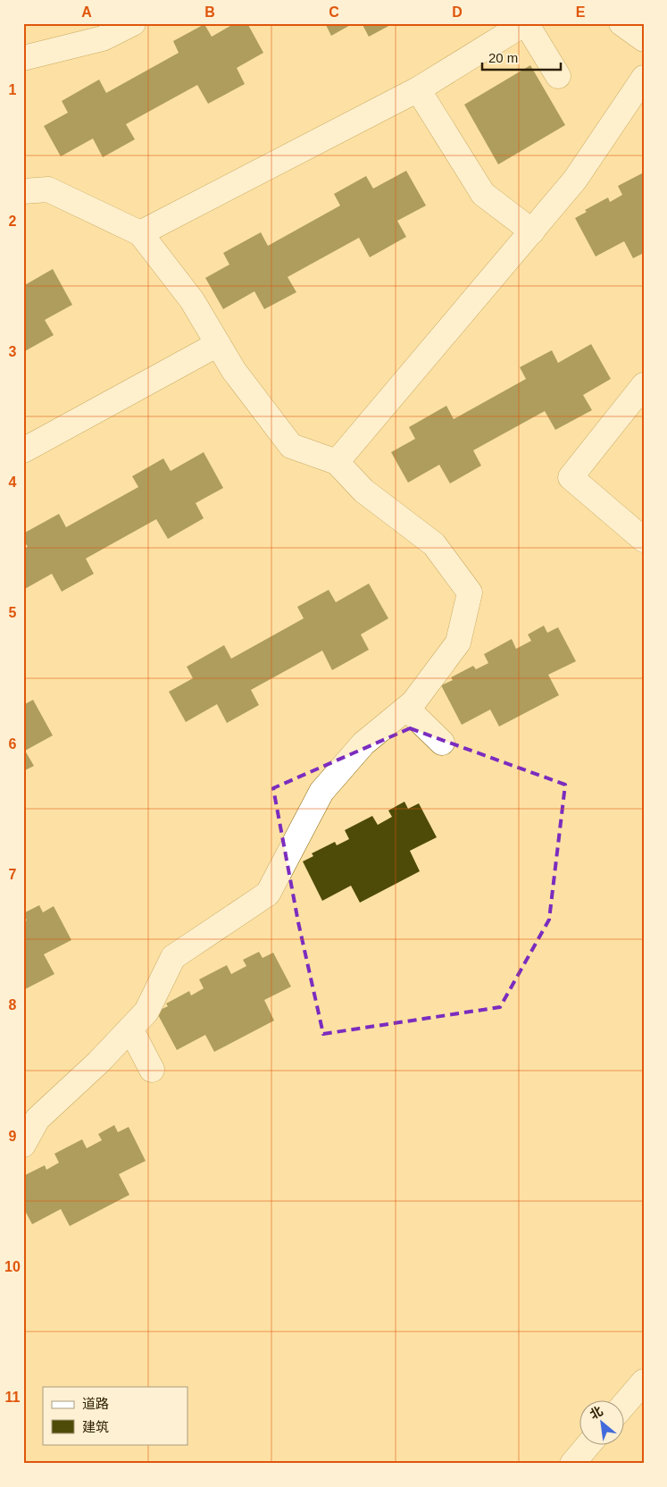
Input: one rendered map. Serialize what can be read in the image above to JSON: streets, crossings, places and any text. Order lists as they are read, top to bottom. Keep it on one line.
{"legend":["道路","建筑"],"scale_bar":"20 m","north":"top left","grid":{"columns":["A","B","C","D","E"],"rows":["1","2","3","4","5","6","7","8","9","10","11"]}}
